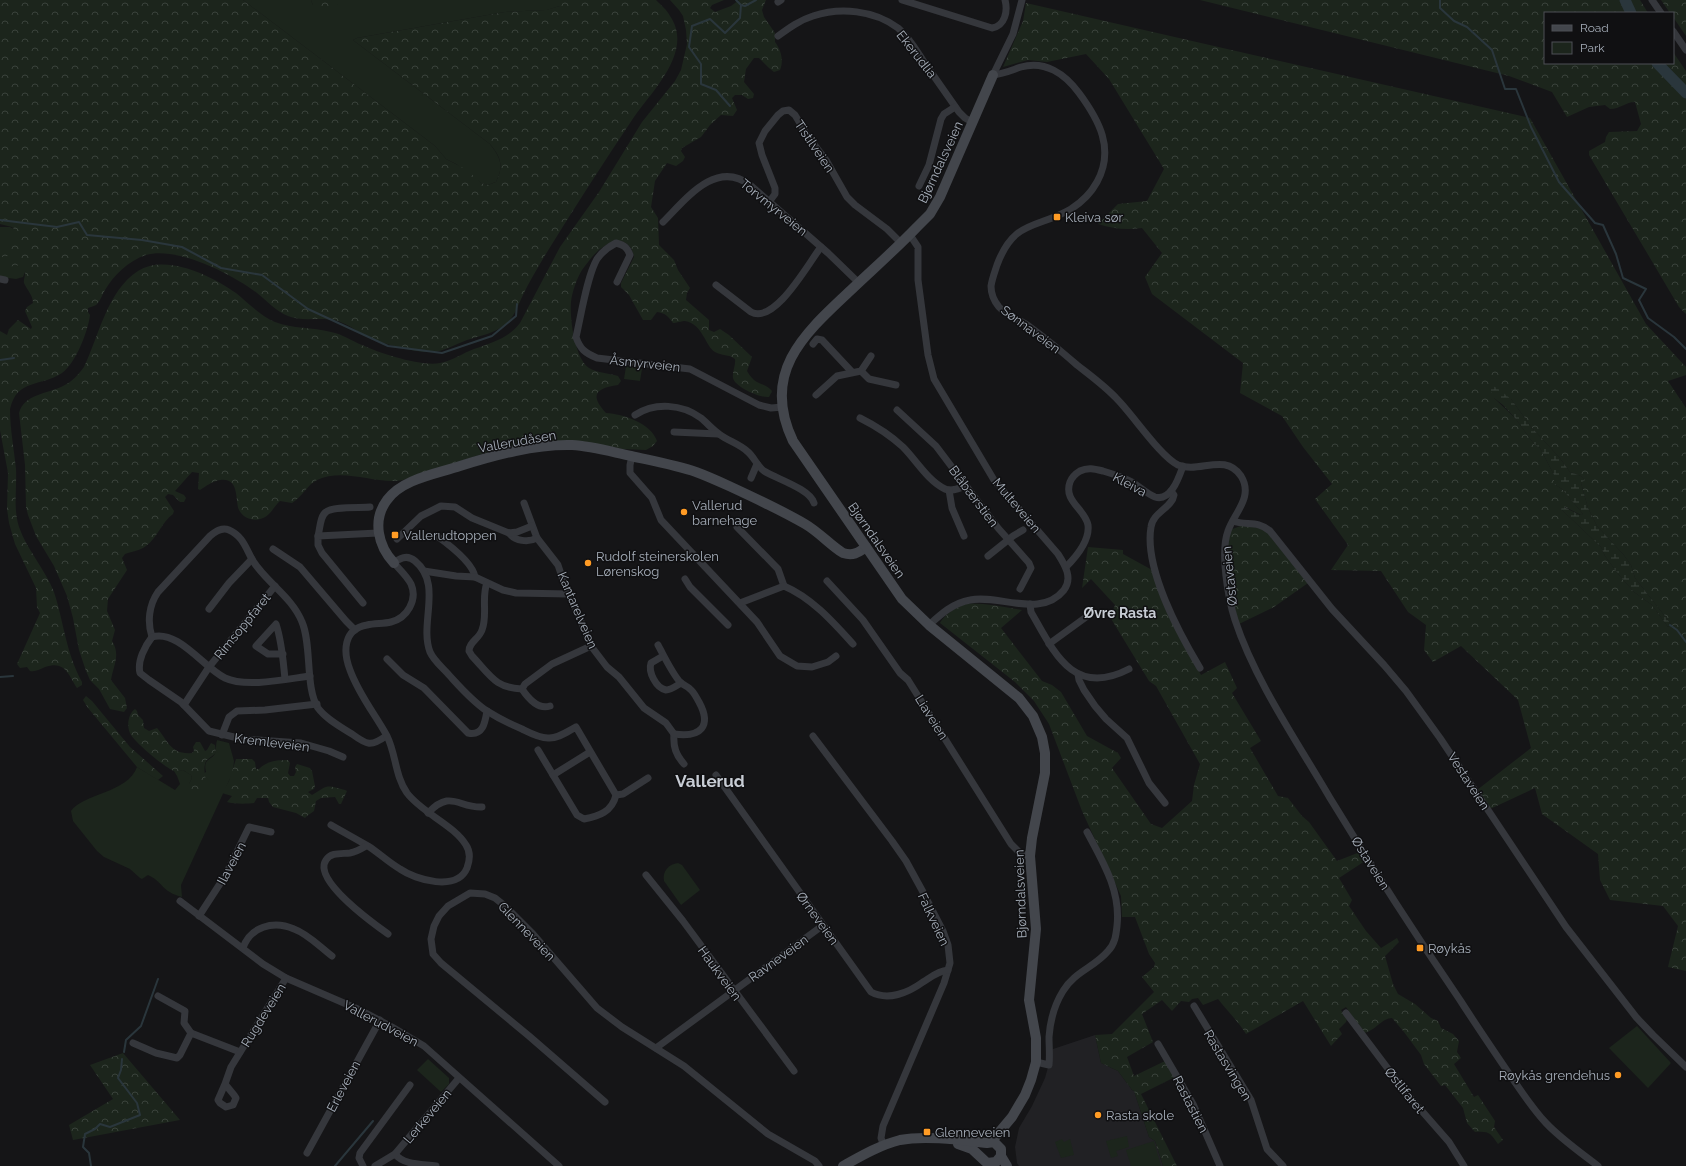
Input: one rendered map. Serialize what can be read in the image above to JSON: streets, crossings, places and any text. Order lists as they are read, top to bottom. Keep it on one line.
{"streets":{"street":["Ekerudlia","Tistilveien","Bjørndalsveien","Torvmyrveien","Sønnaveien","Åsmyrveien","Vallerudåsen","Kleiva","Blåbærstien","Multeveien","Østaveien","Kantarelveien","Rimsoppfaret","Liaveien","Kremleveien","Vestaveien","Ilaveien","Ørneveien","Falkveien","Glenneveien","Ravneveien","Haukveien","Rugdeveien","Vallerudveien","Rastasvingen","Erleveien","Østlifaret","Rastastien","Lerkeveien"]},"crossings":[["Ekerudlia","Bjørndalsveien"],["Tistilveien","Bjørndalsveien"],["Tistilveien","Torvmyrveien"],["Bjørndalsveien","Torvmyrveien"],["Bjørndalsveien","Sønnaveien"],["Bjørndalsveien","Åsmyrveien"],["Bjørndalsveien","Vallerudåsen"],["Bjørndalsveien","Multeveien"],["Bjørndalsveien","Liaveien"],["Kleiva","Multeveien"],["Østaveien","Vestaveien"],["Rimsoppfaret","Kremleveien"],["Ilaveien","Vallerudveien"],["Ørneveien","Falkveien"],["Ørneveien","Ravneveien"],["Glenneveien","Ravneveien"],["Ravneveien","Haukveien"],["Rugdeveien","Vallerudveien"],["Vallerudveien","Erleveien"],["Vallerudveien","Lerkeveien"]],"districts":["Øvre Rasta","Vallerud"],"places":{"transit":["Kleiva sør","Vallerudtoppen","Røykås","Glenneveien"],"other":["Vallerud barnehage","Rudolf steinerskolen Lørenskog","Røykås grendehus","Rasta skole"]},"legend":["Road","Park"]}
